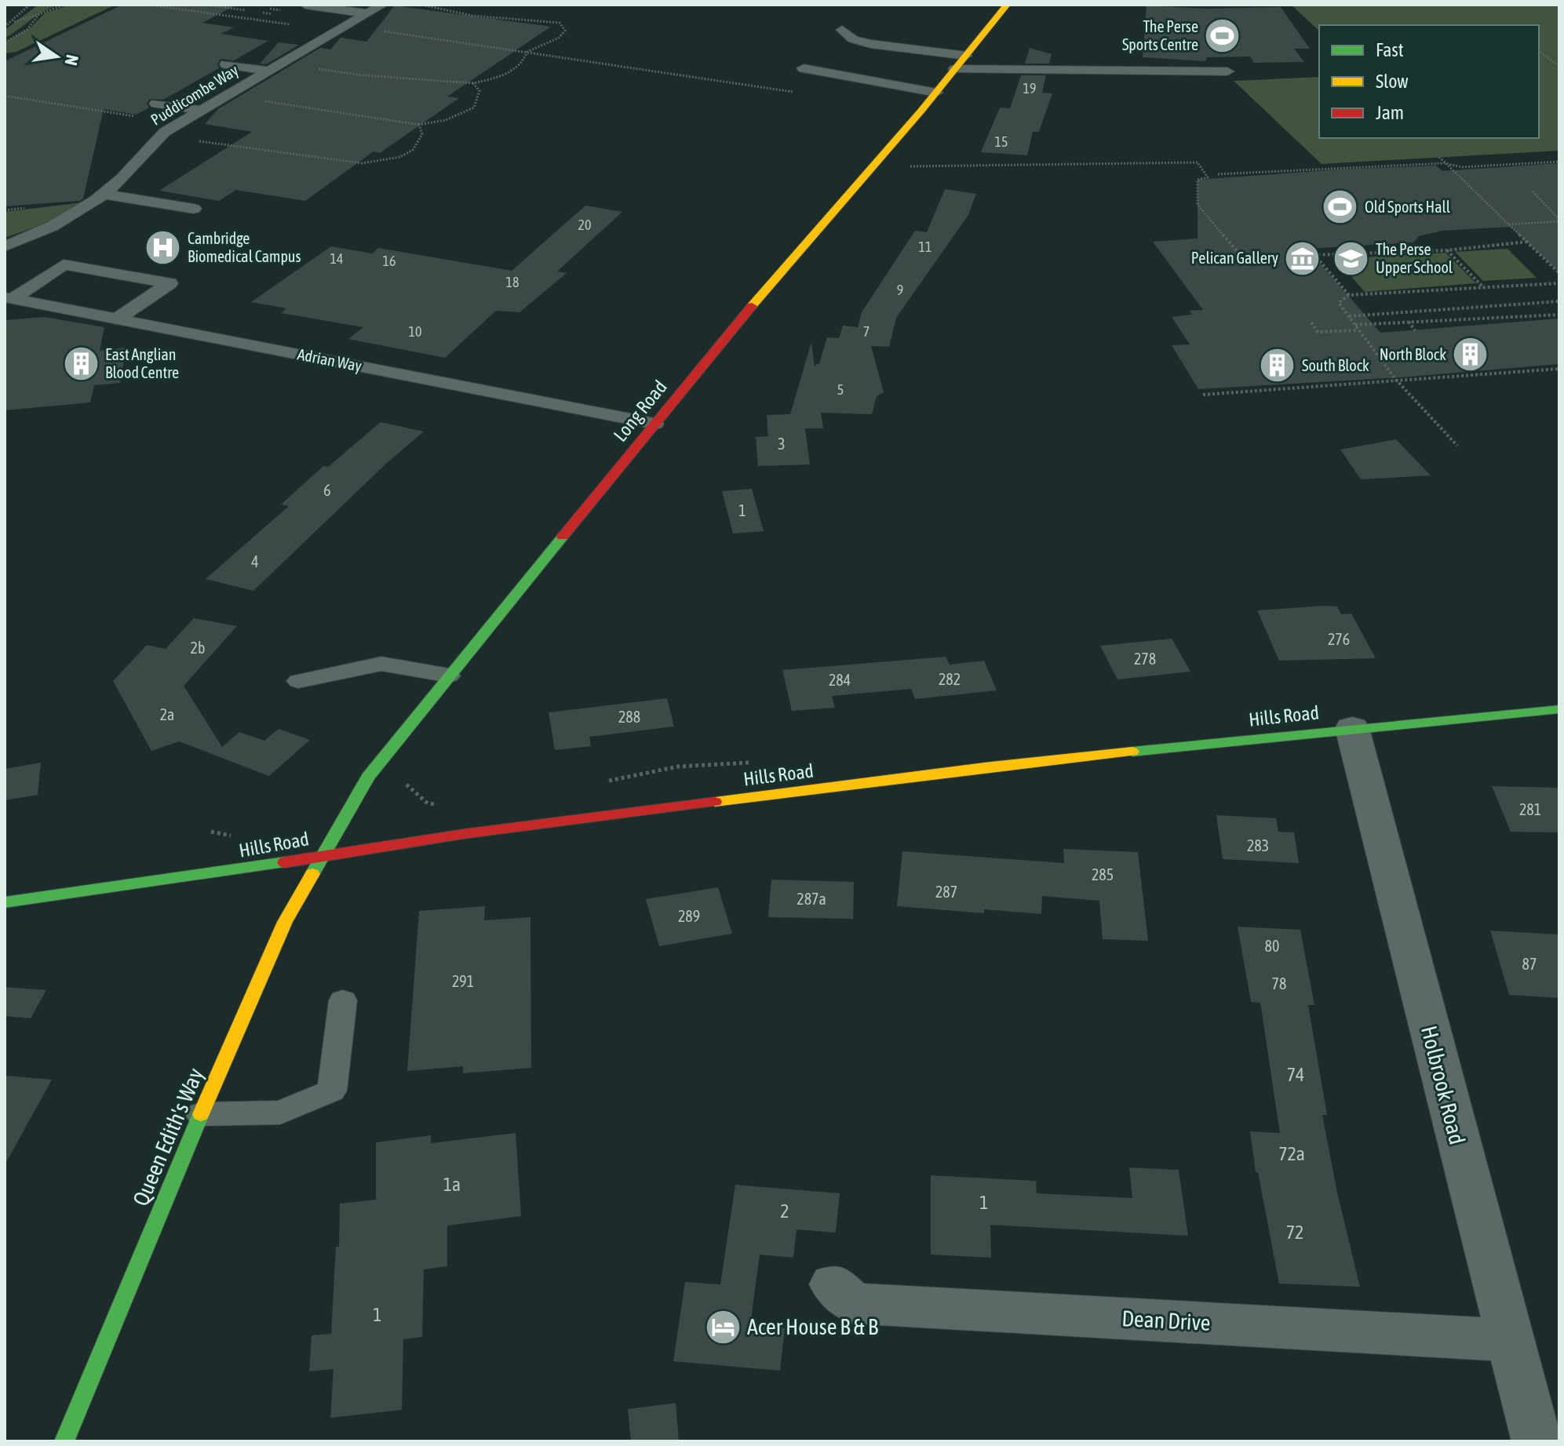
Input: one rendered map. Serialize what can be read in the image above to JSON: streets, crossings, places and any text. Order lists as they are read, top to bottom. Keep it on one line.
{"streets":{"main road":["Long Road","Hills Road","Queen Edith's Way"],"street":["Holbrook Road","Dean Drive"],"lane":["Puddicombe Way","Adrian Way"]},"crossings":[["Adrian Way","Long Road"],["Long Road","Hills Road"],["Long Road","Queen Edith's Way"],["Hills Road","Holbrook Road"],["Hills Road","Queen Edith's Way"],["Holbrook Road","Dean Drive"]],"places":{"sports":["The Perse Sports Centre","Old Sports Hall"],"hospital":["Cambridge Biomedical Campus"],"museum":["Pelican Gallery"],"school or university":["The Perse Upper School"],"building":["North Block","East Anglian Blood Centre","South Block"],"hotel":["Acer House B & B"]},"house_numbers":["19","15","20","11","14","16","18","9","10","7","5","3","6","1","4","276","2b","278","282","284","2a","288","281","283","285","287","287a","289","80","87","291","78","74","72a","1a","1","2","72","1"],"legend":["Fast","Slow","Jam"],"north":"right"}
